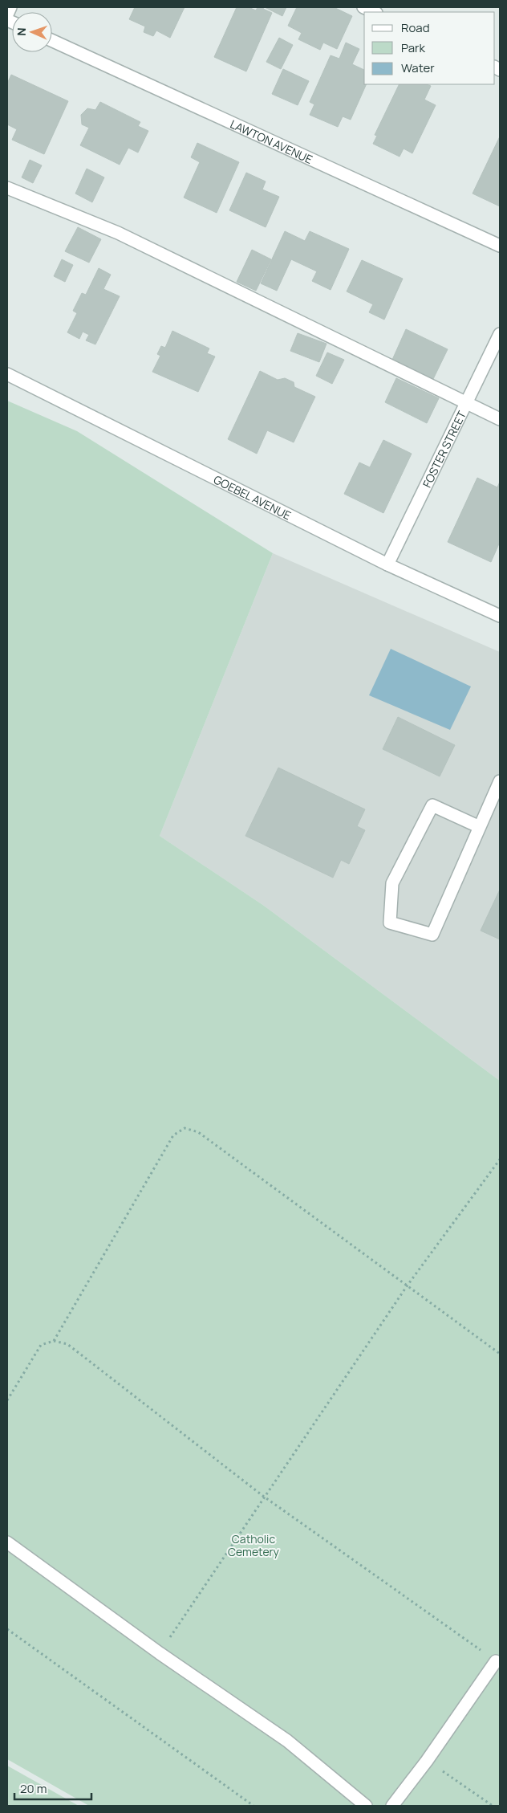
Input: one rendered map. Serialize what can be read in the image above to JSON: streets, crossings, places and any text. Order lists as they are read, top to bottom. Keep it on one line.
{"streets":{"street":["LAWTON AVENUE","FOSTER STREET","GOEBEL AVENUE"]},"crossings":[["FOSTER STREET","GOEBEL AVENUE"]],"parks":["Catholic Cemetery"],"legend":["Road","Park","Water"],"scale_bar":"20 m","north":"left"}
